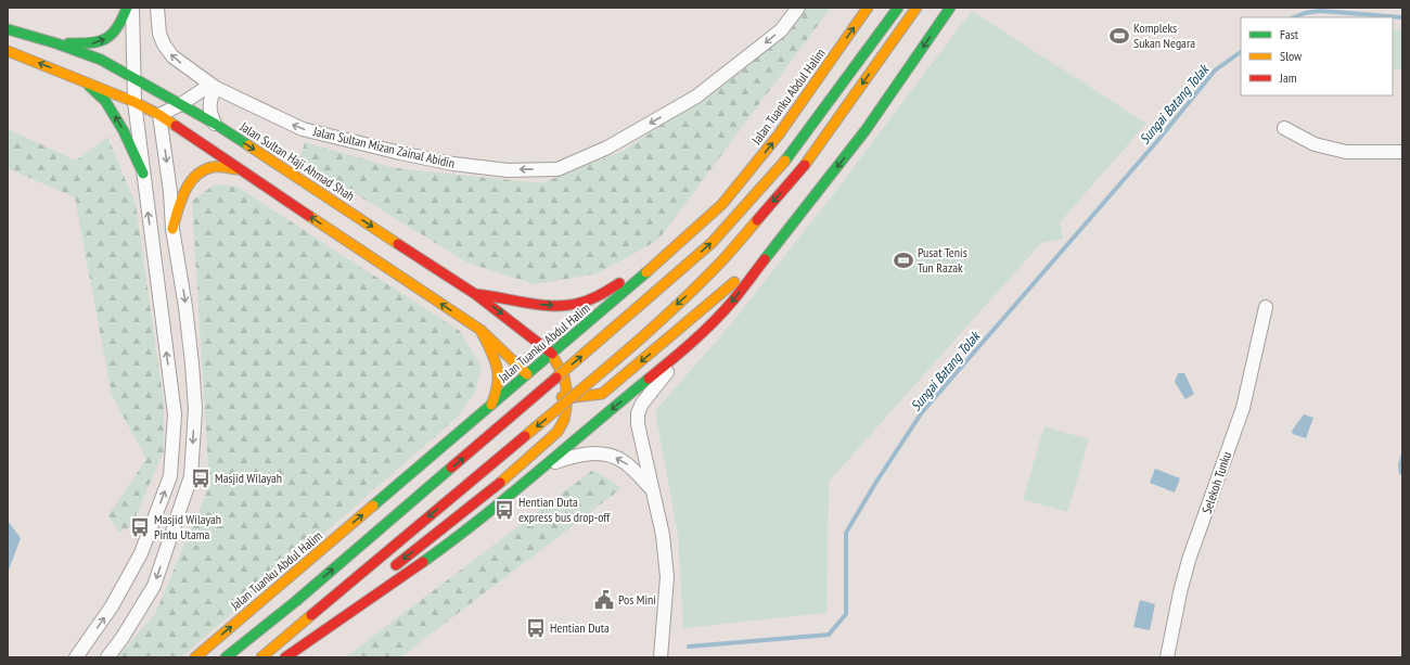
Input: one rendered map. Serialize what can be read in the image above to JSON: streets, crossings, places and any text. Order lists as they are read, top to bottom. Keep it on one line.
{"streets":{"main road":["Jalan Tuanku Abdul Halim","Jalan Sultan Haji Ahmad Shah"],"street":["Jalan Sultan Mizan Zainal Abidin","Selekoh Tunku"]},"crossings":[["Jalan Tuanku Abdul Halim","Jalan Sultan Haji Ahmad Shah"]],"one_way":["Jalan Sultan Mizan Zainal Abidin"],"water":["Sungai Batang Tolak"],"places":{"sports":["Kompleks Sukan Negara","Pusat Tenis Tun Razak"],"bus stop":["Masjid Wilayah","Hentian Duta express bus drop-off","Masjid Wilayah Pintu Utama","Hentian Duta"],"public building":["Pos Mini"]},"legend":["Fast","Slow","Jam"]}
